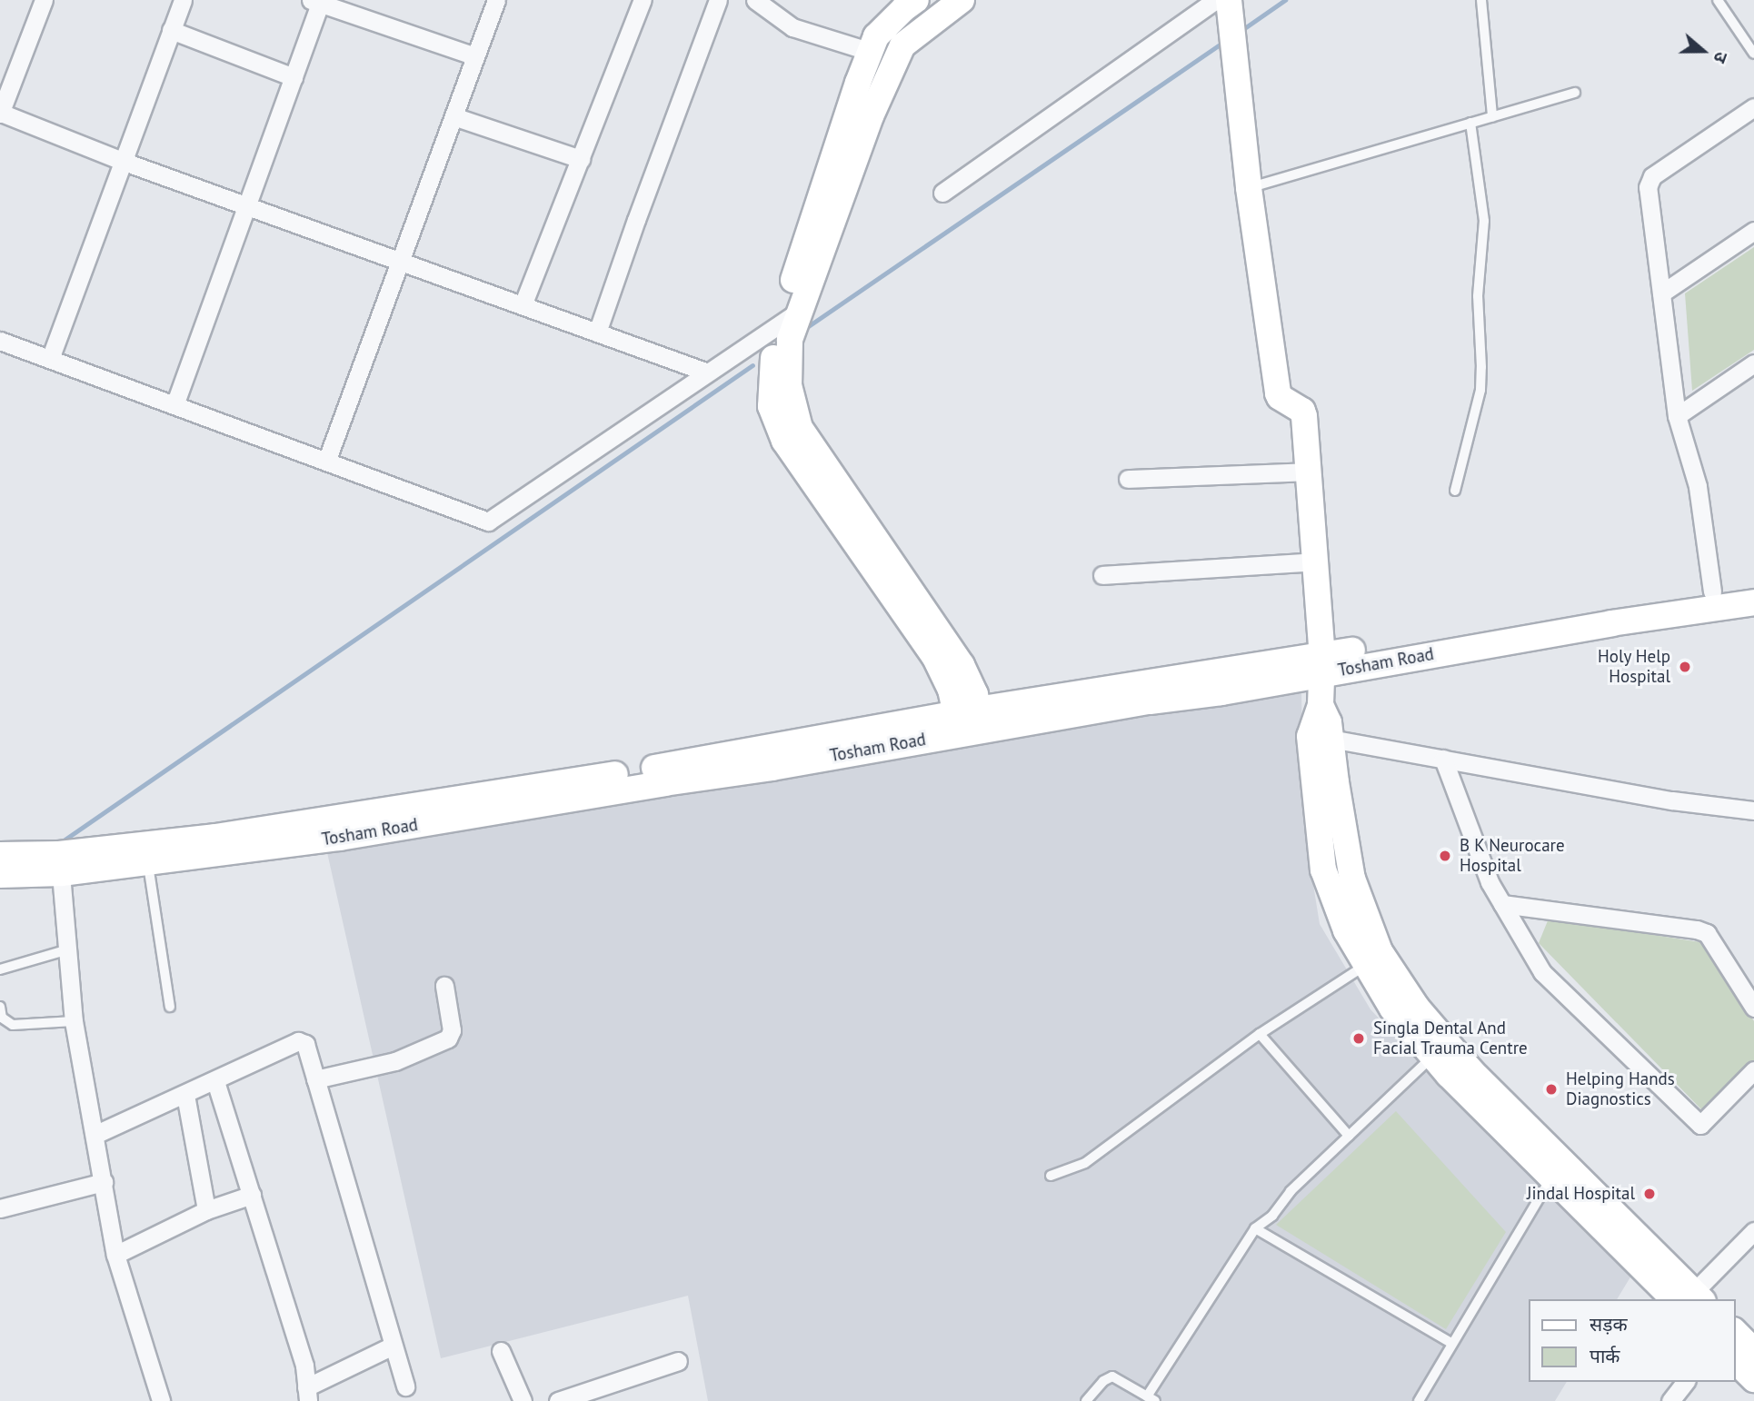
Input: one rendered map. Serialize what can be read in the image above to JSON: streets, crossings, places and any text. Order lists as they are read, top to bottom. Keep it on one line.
{"streets":{"main road":["Tosham Road"]},"places":["Holy Help Hospital","B K Neurocare Hospital","Singla Dental And Facial Trauma Centre","Helping Hands Diagnostics","Jindal Hospital"],"legend":["सड़क","पार्क"],"north":"right"}
